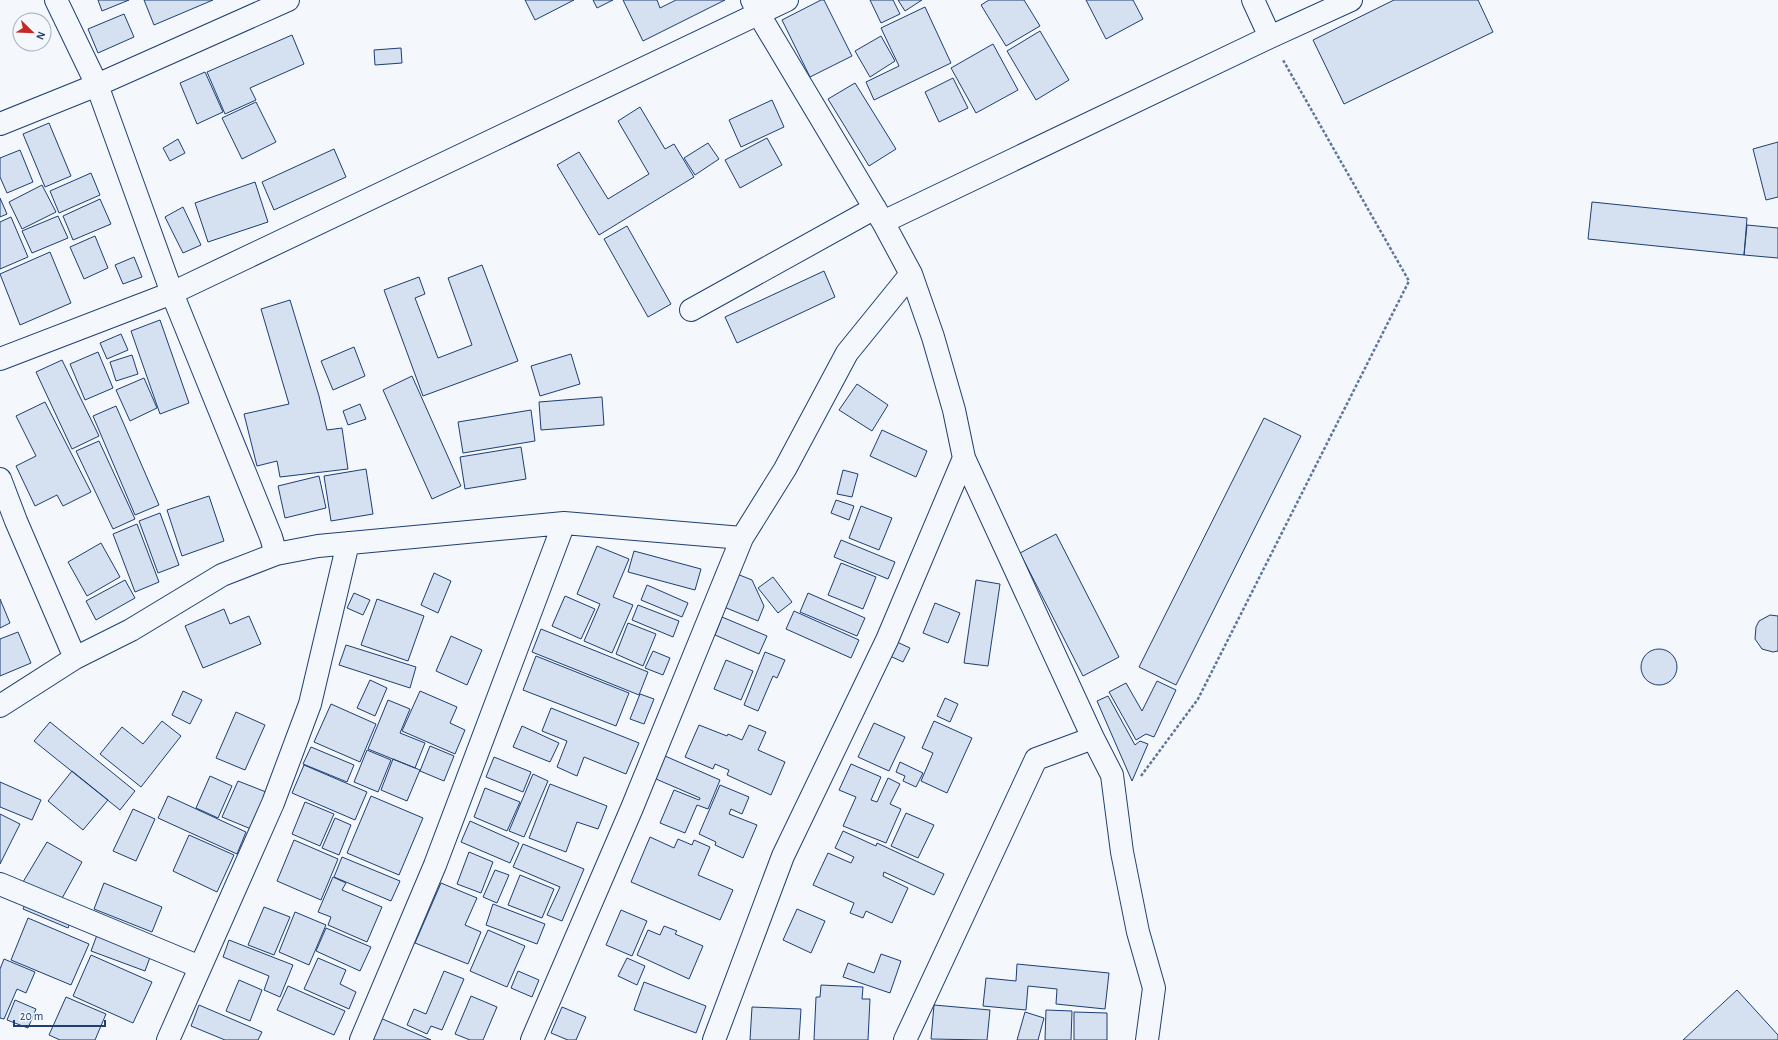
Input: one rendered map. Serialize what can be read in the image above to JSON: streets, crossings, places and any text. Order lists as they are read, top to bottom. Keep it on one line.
{"scale_bar":"20 m","north":"bottom right"}
